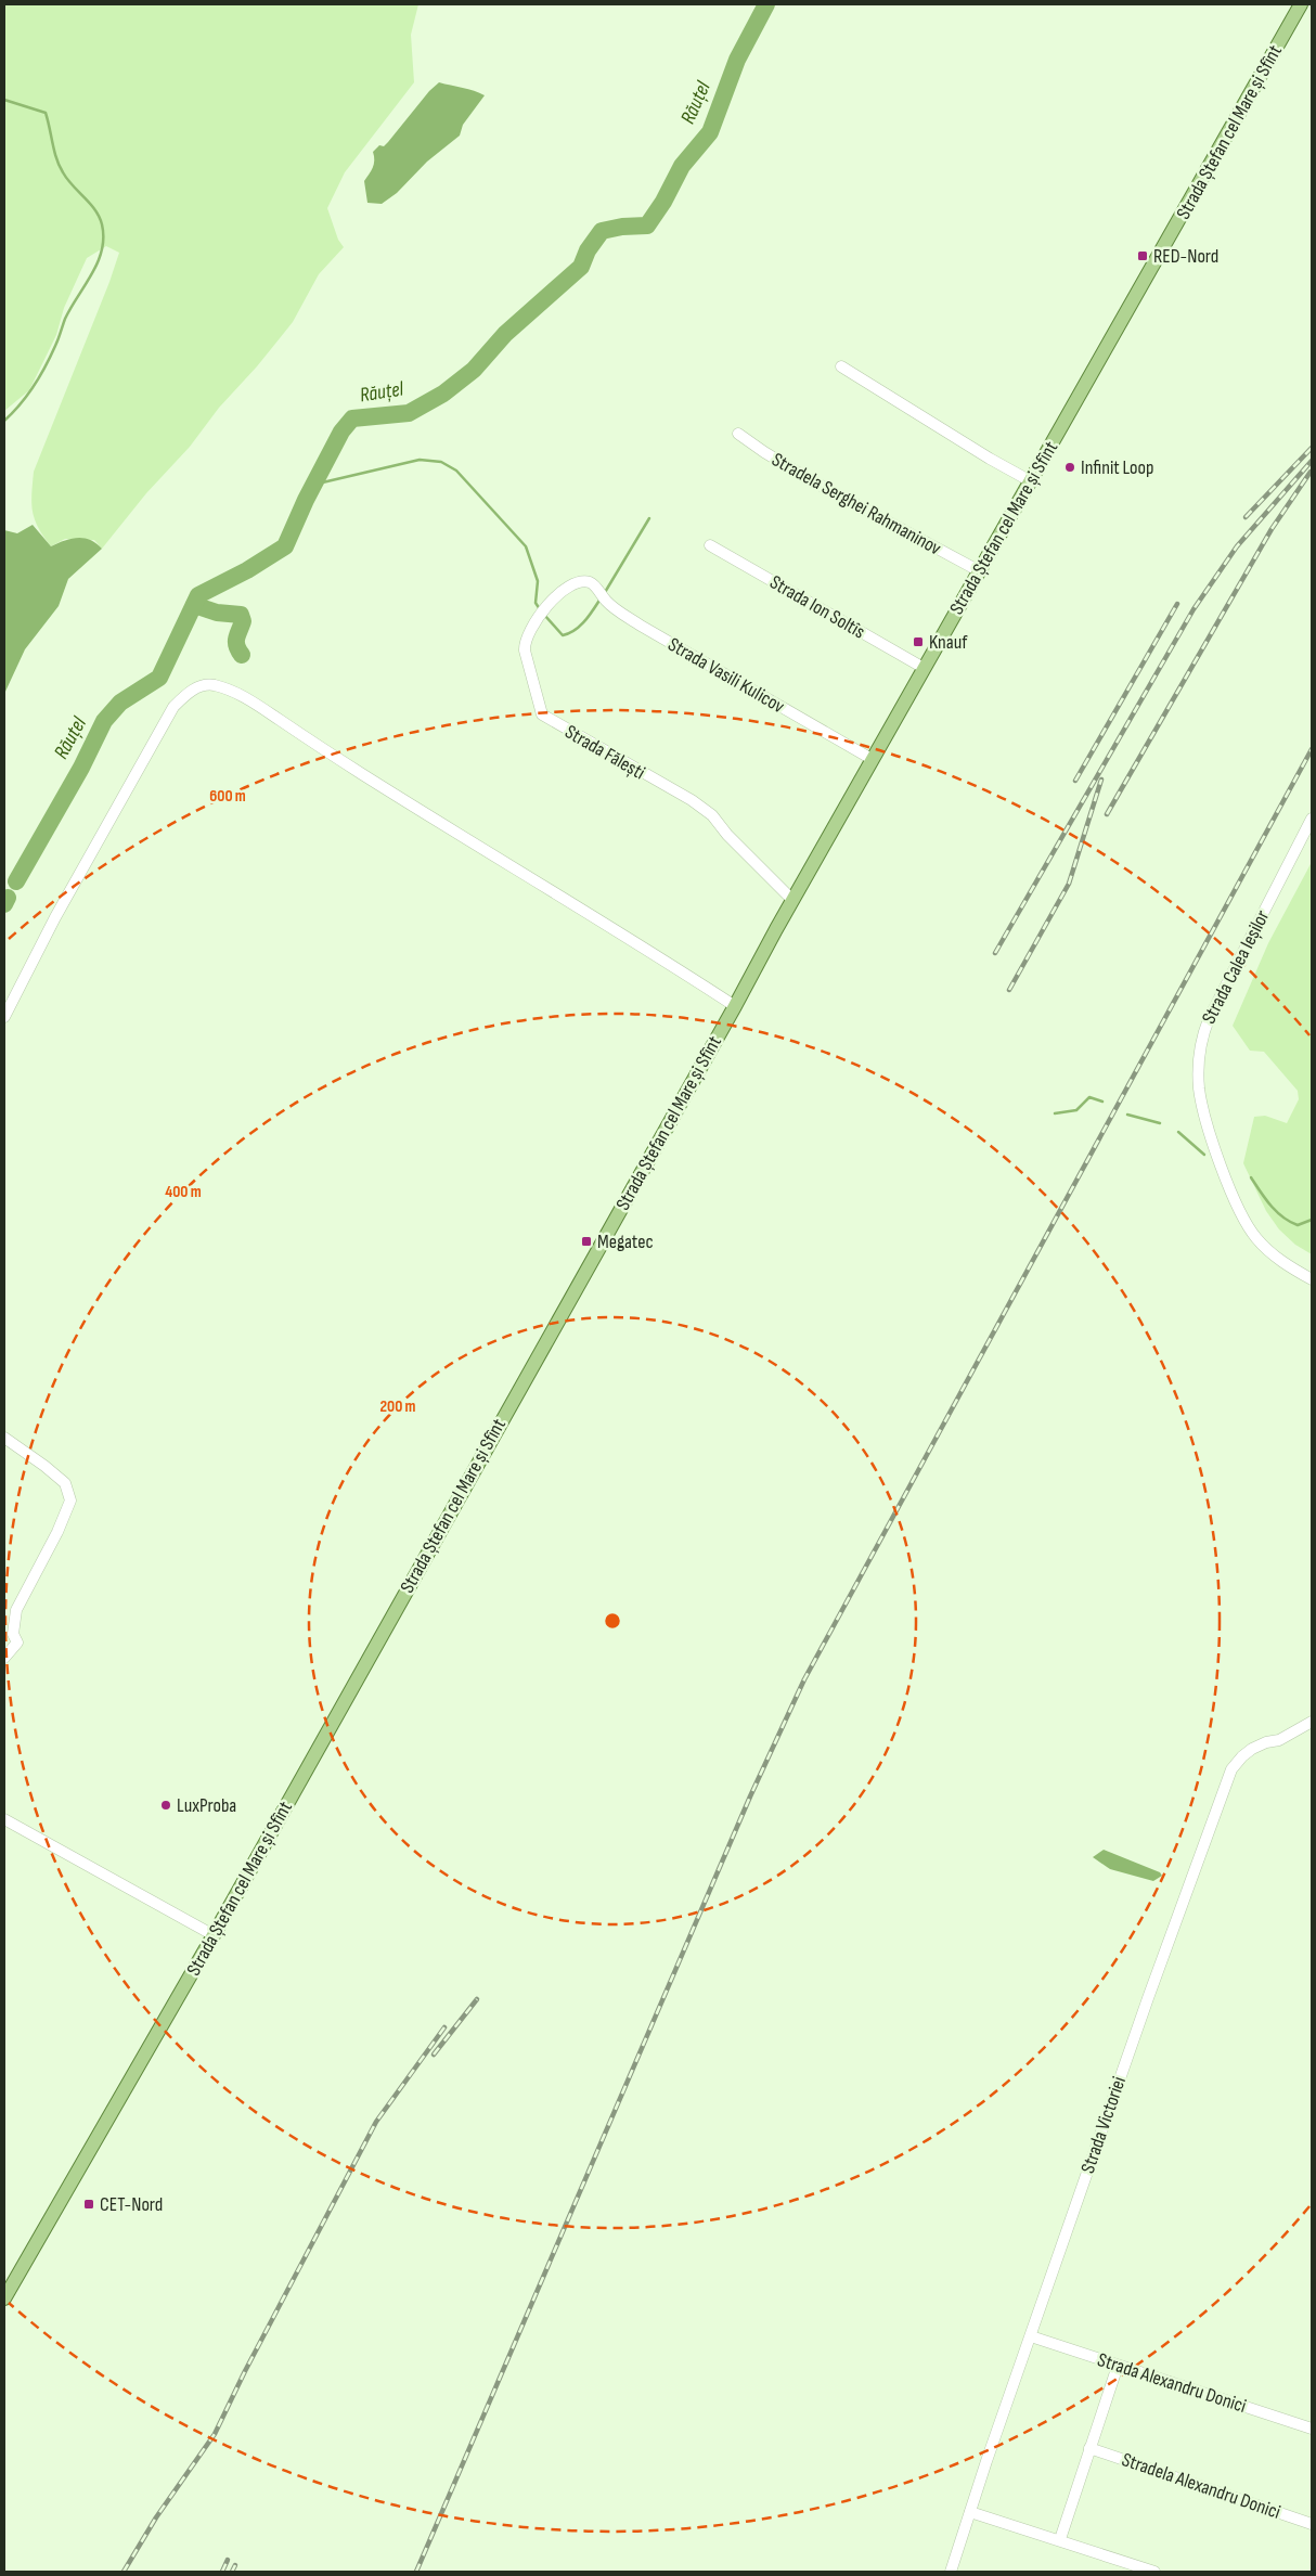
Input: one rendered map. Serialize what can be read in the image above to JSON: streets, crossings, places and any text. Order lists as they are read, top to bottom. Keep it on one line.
{"streets":{"main road":["Strada Ștefan cel Mare și Sfînt"],"street":["Stradela Serghei Rahmaninov","Strada Ion Soltîs","Strada Vasili Kulicov","Strada Fălești","Strada Calea Ieșilor","Strada Victoriei","Strada Alexandru Donici","Stradela Alexandru Donici"]},"crossings":[["Strada Ștefan cel Mare și Sfînt","Stradela Serghei Rahmaninov"],["Strada Ștefan cel Mare și Sfînt","Strada Ion Soltîs"],["Strada Ștefan cel Mare și Sfînt","Strada Vasili Kulicov"],["Strada Ștefan cel Mare și Sfînt","Strada Fălești"],["Strada Vasili Kulicov","Strada Fălești"],["Strada Victoriei","Strada Alexandru Donici"]],"water":["Răuțel"],"places":{"transit":["RED-Nord","Knauf","Megatec","CET-Nord"],"other":["Infinit Loop","LuxProba"]},"rings":["600 m","400 m","200 m"]}
